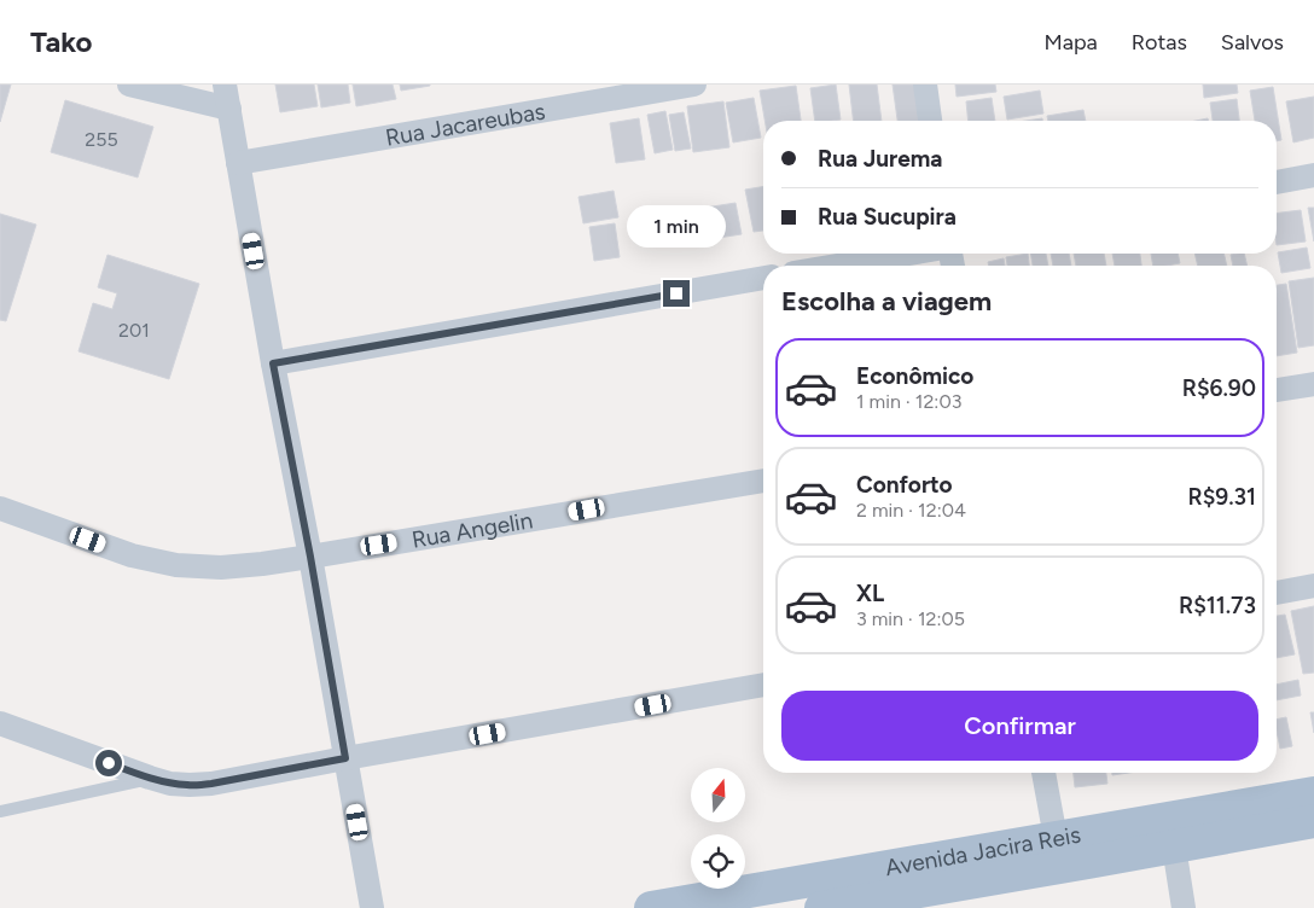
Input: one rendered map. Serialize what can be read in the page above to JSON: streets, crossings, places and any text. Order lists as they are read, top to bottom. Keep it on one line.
{"streets":{"main road":["Avenida Jacira Reis"],"street":["Rua Jacareubas","Rua Angelin"]},"house_numbers":["255","201"],"north":"top","page":{"header":"Tako","nav":["Mapa","Rotas","Salvos"],"banner":["Rua Jurema","Rua Sucupira"],"bubble":"1 min","heading":"Escolha a viagem","list":[{"name":"Econômico","note":"1 min · 12:03","value":"R$6.90"},{"name":"Conforto","note":"2 min · 12:04","value":"R$9.31"},{"name":"XL","note":"3 min · 12:05","value":"R$11.73"}],"buttons":"Confirmar"}}
